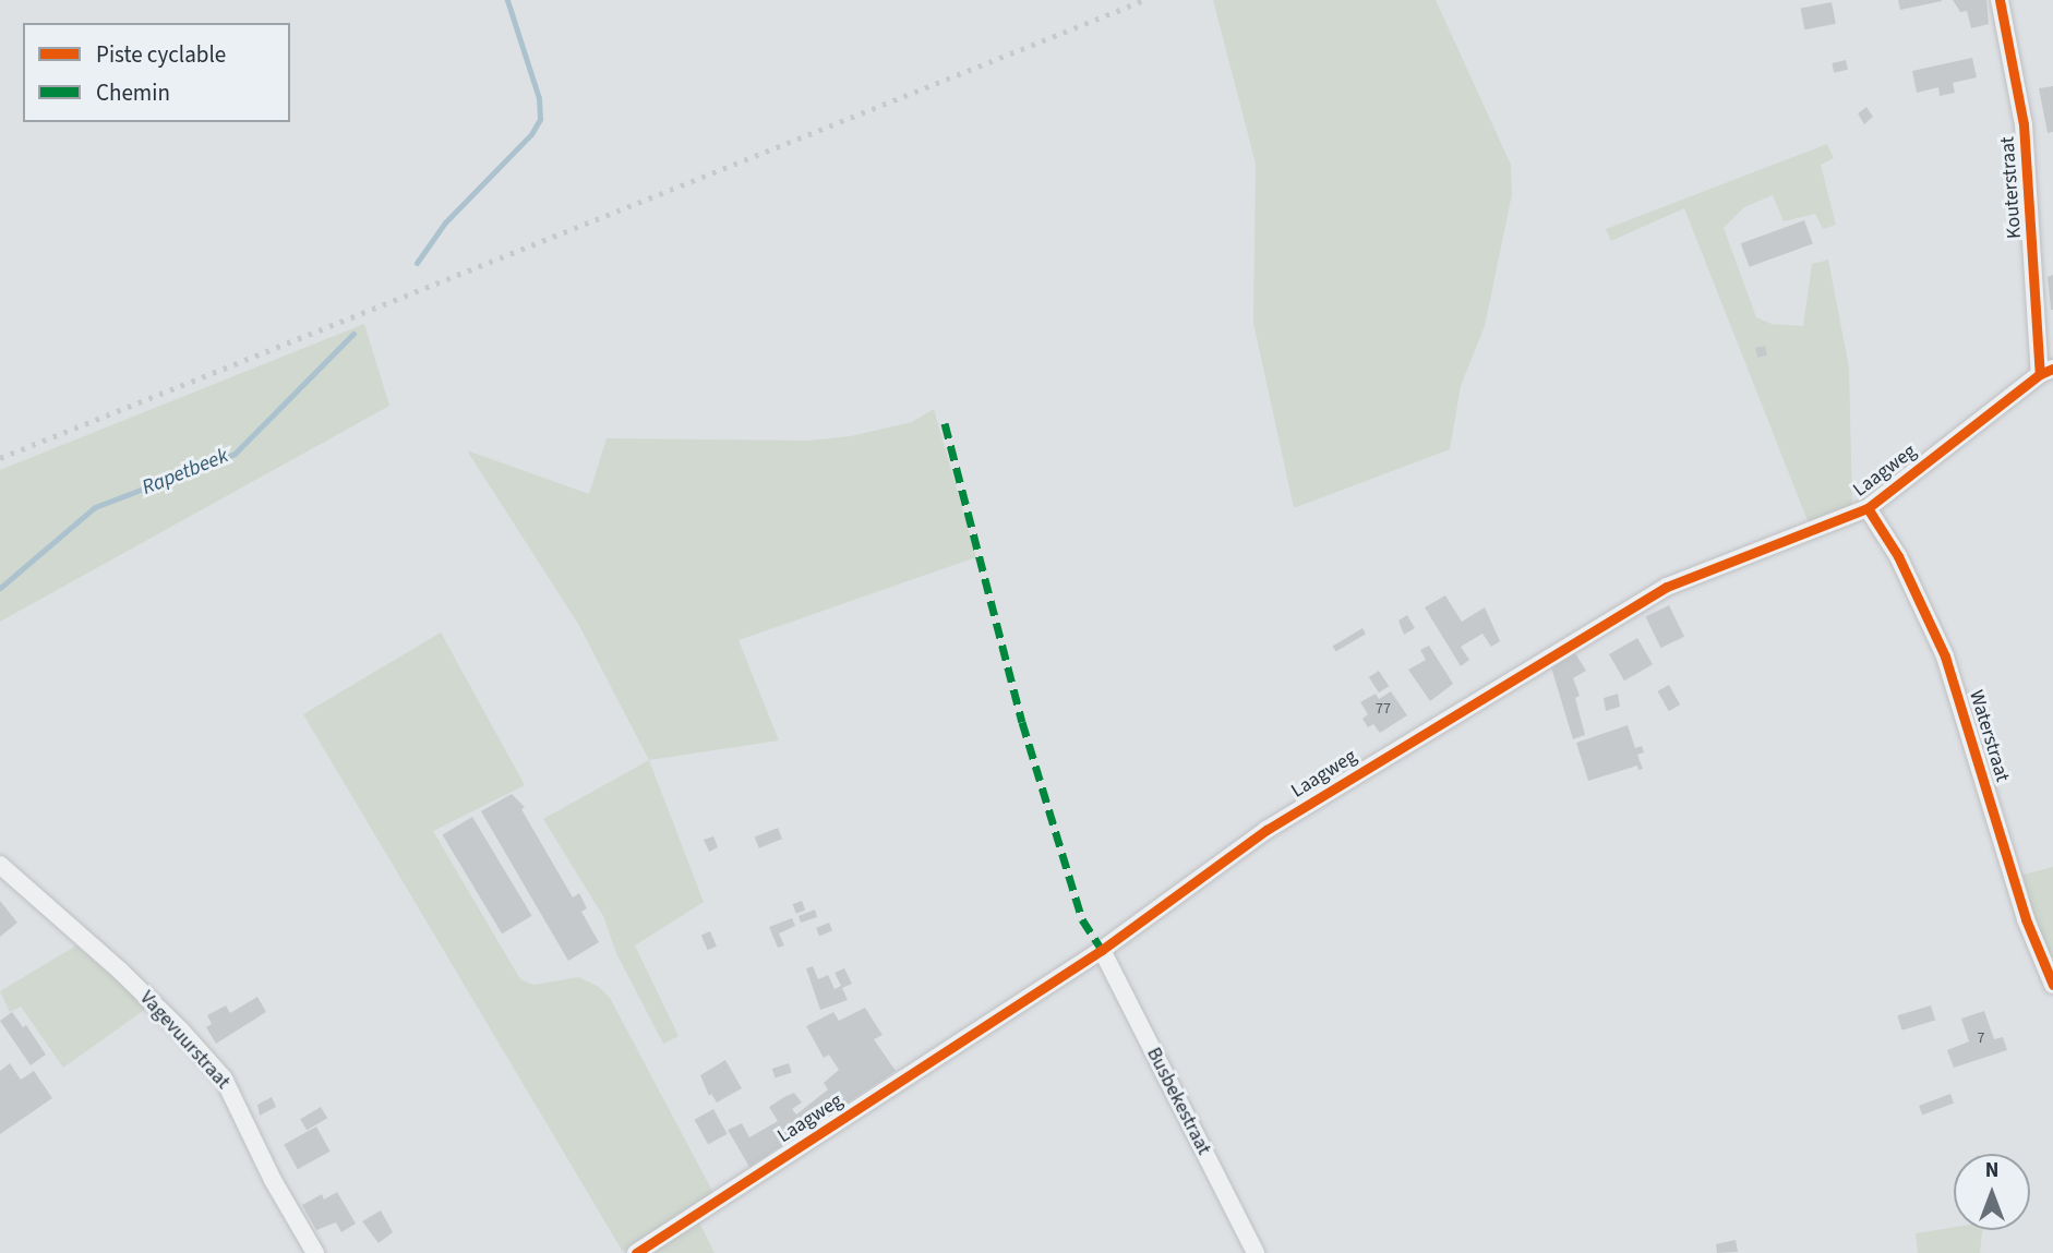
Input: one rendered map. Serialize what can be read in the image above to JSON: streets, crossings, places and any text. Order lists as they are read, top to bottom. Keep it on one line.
{"streets":{"street":["Kouterstraat","Laagweg","Waterstraat","Vagevuurstraat","Busbekestraat"]},"crossings":[["Kouterstraat","Laagweg"],["Laagweg","Waterstraat"],["Laagweg","Busbekestraat"]],"water":["Rapetbeek"],"house_numbers":["77","7"],"legend":["Piste cyclable","Chemin"],"north":"top"}
